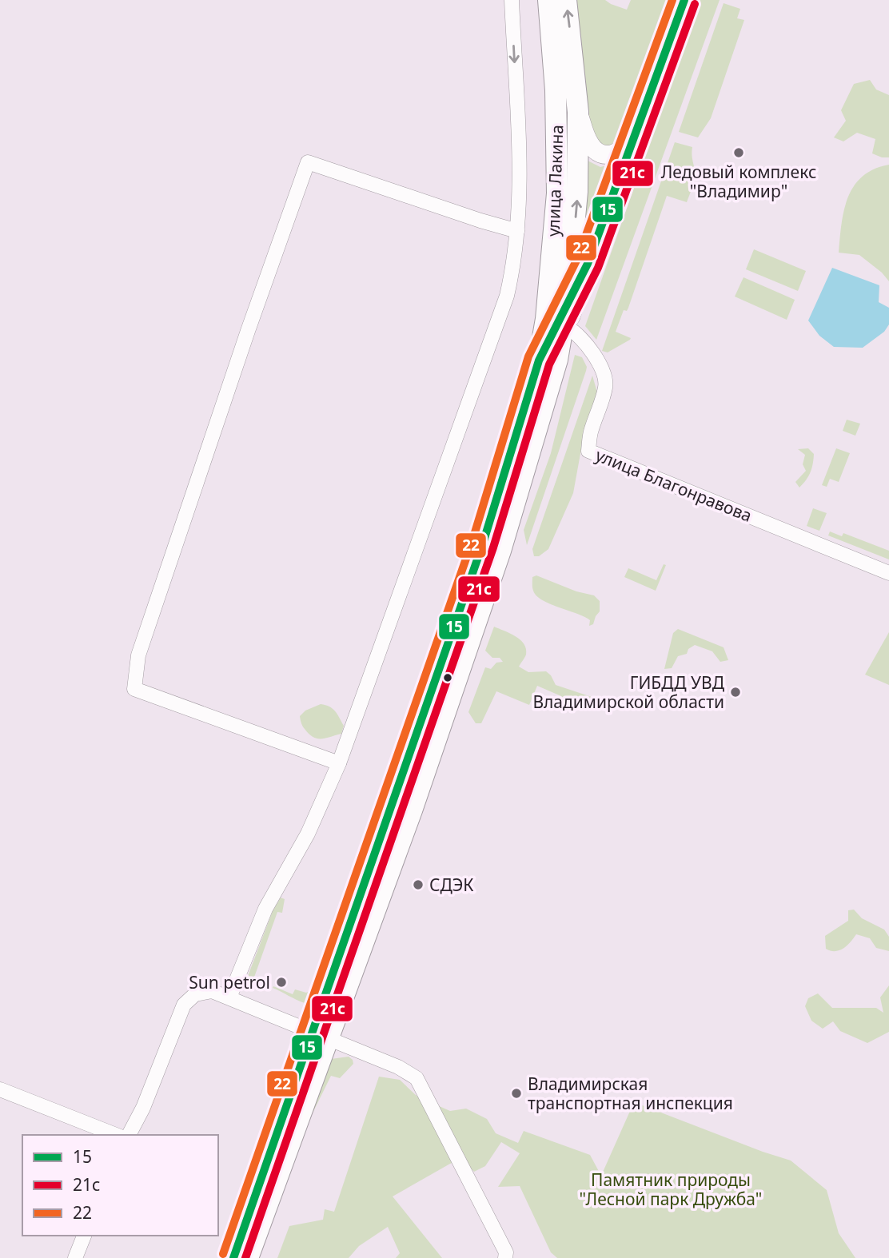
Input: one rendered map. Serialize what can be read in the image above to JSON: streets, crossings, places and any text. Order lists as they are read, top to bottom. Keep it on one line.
{"streets":{"highway":["улица Лакина"],"street":["улица Благонравова"]},"crossings":[["улица Лакина","улица Благонравова"]],"parks":["Памятник природы \"Лесной парк Дружба\""],"places":["Ледовый комплекс \"Владимир\"","ГИБДД УВД Владимирской области","СДЭК","Sun petrol","Владимирская транспортная инспекция"],"lines":["transit line 15","transit line 22","transit line 21с"],"legend":["15","21с","22"]}
